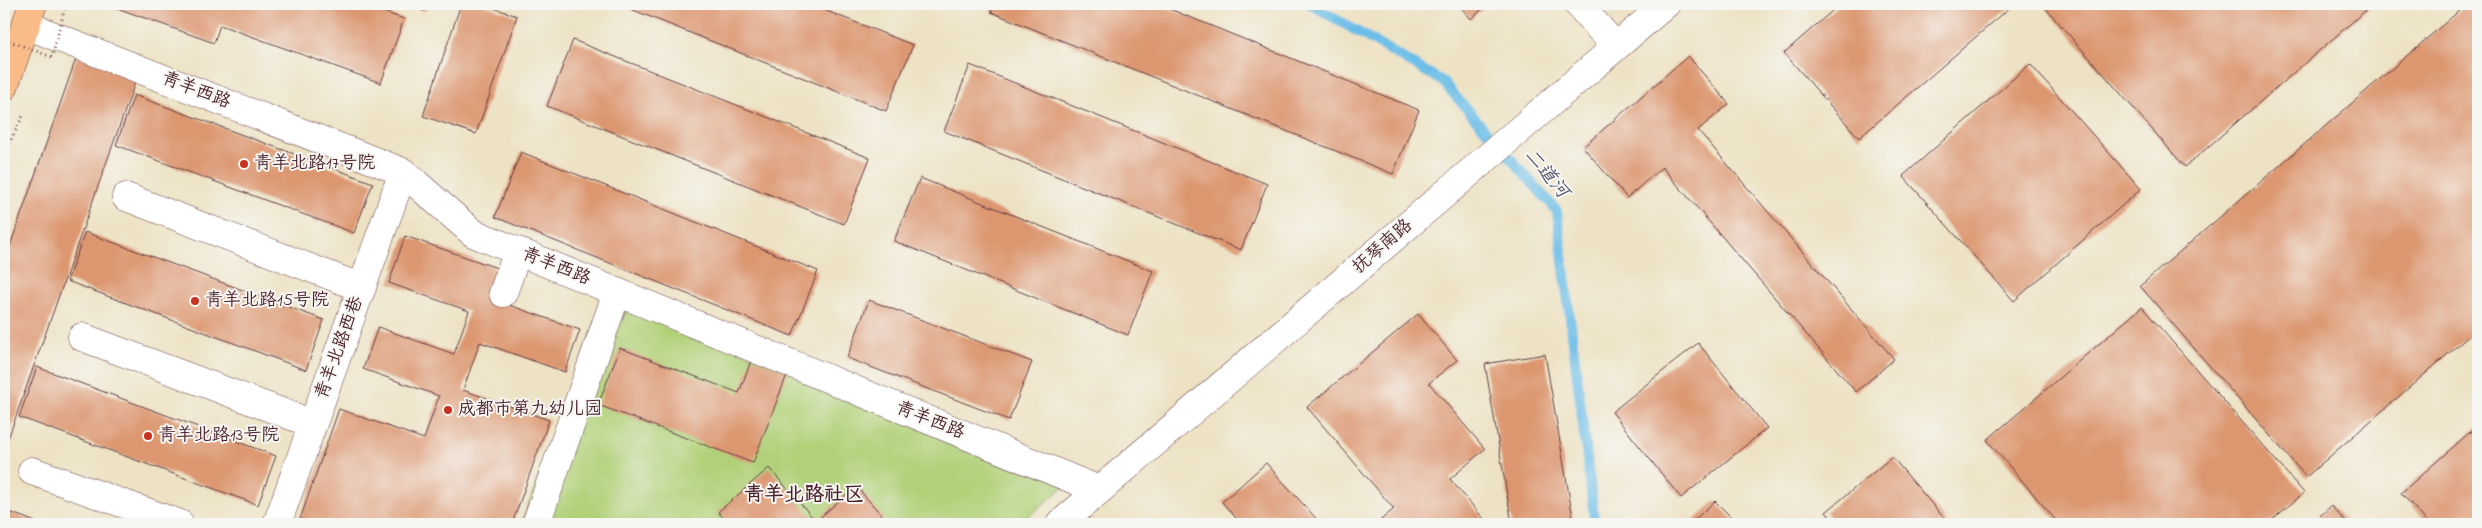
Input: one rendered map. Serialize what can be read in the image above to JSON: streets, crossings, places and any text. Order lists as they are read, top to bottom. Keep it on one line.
{"streets":{"street":["青羊西路","抚琴南路","青羊北路西巷"]},"crossings":[["青羊西路","抚琴南路"],["青羊西路","青羊北路西巷"]],"districts":["青羊北路社区"],"water":["二道河"],"places":["青羊北路17号院","青羊北路15号院","成都市第九幼儿园","青羊北路13号院"]}
